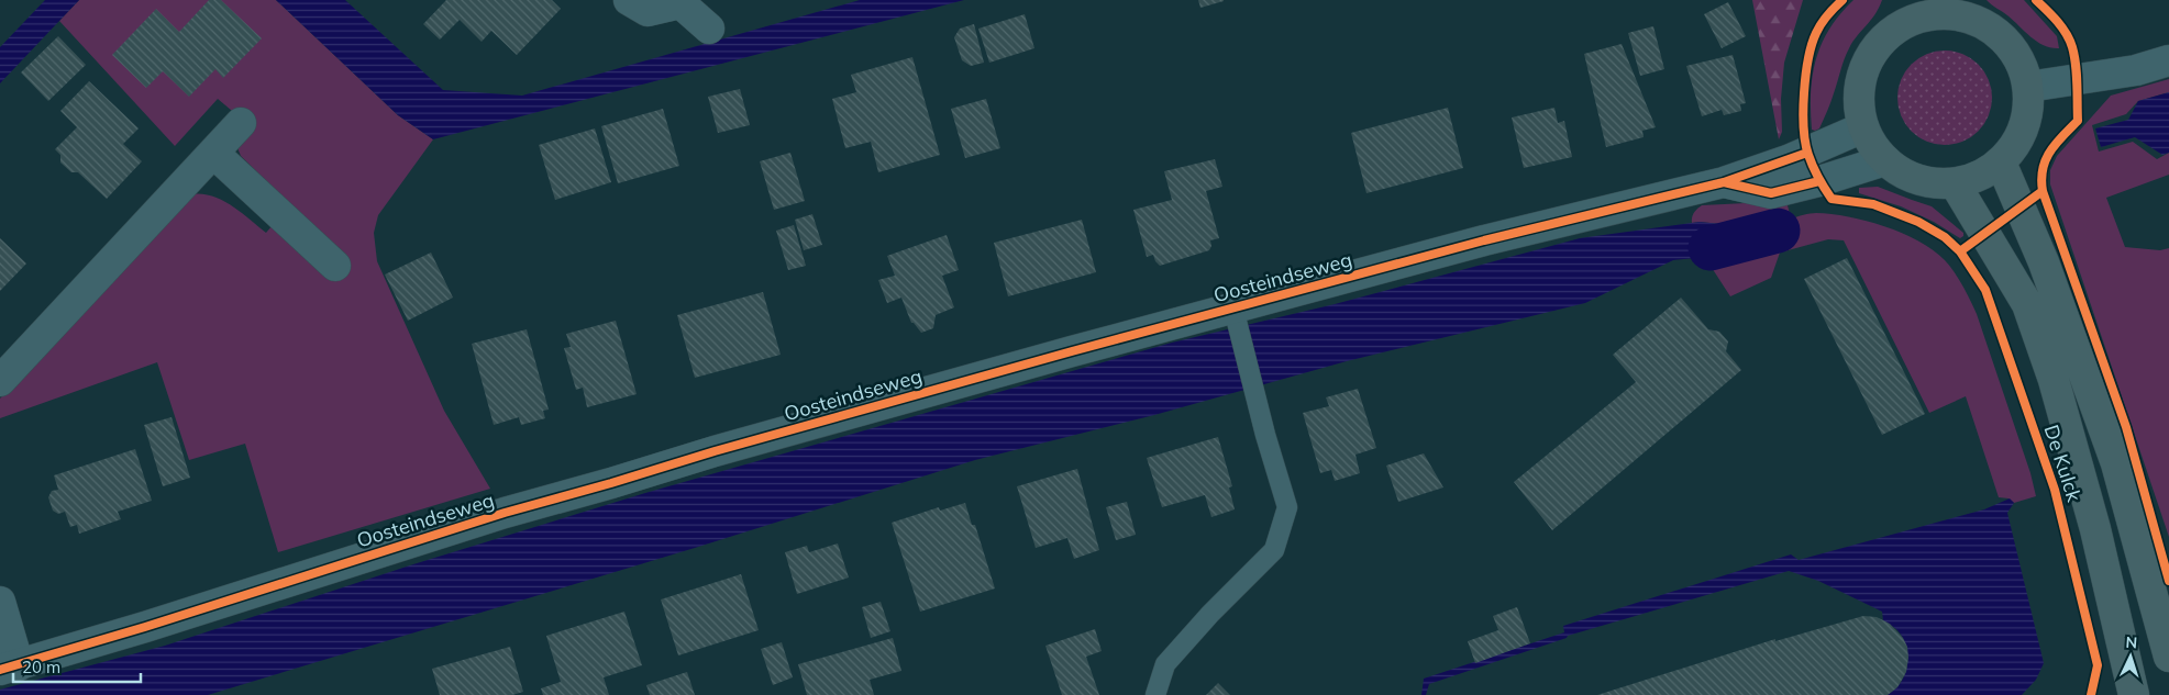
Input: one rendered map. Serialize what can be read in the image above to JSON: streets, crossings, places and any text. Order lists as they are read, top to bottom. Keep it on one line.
{"streets":{"main road":["De Kulck"],"street":["Oosteindseweg"]},"crossings":[["Oosteindseweg","De Kulck"]],"scale_bar":"20 m","north":"top"}
